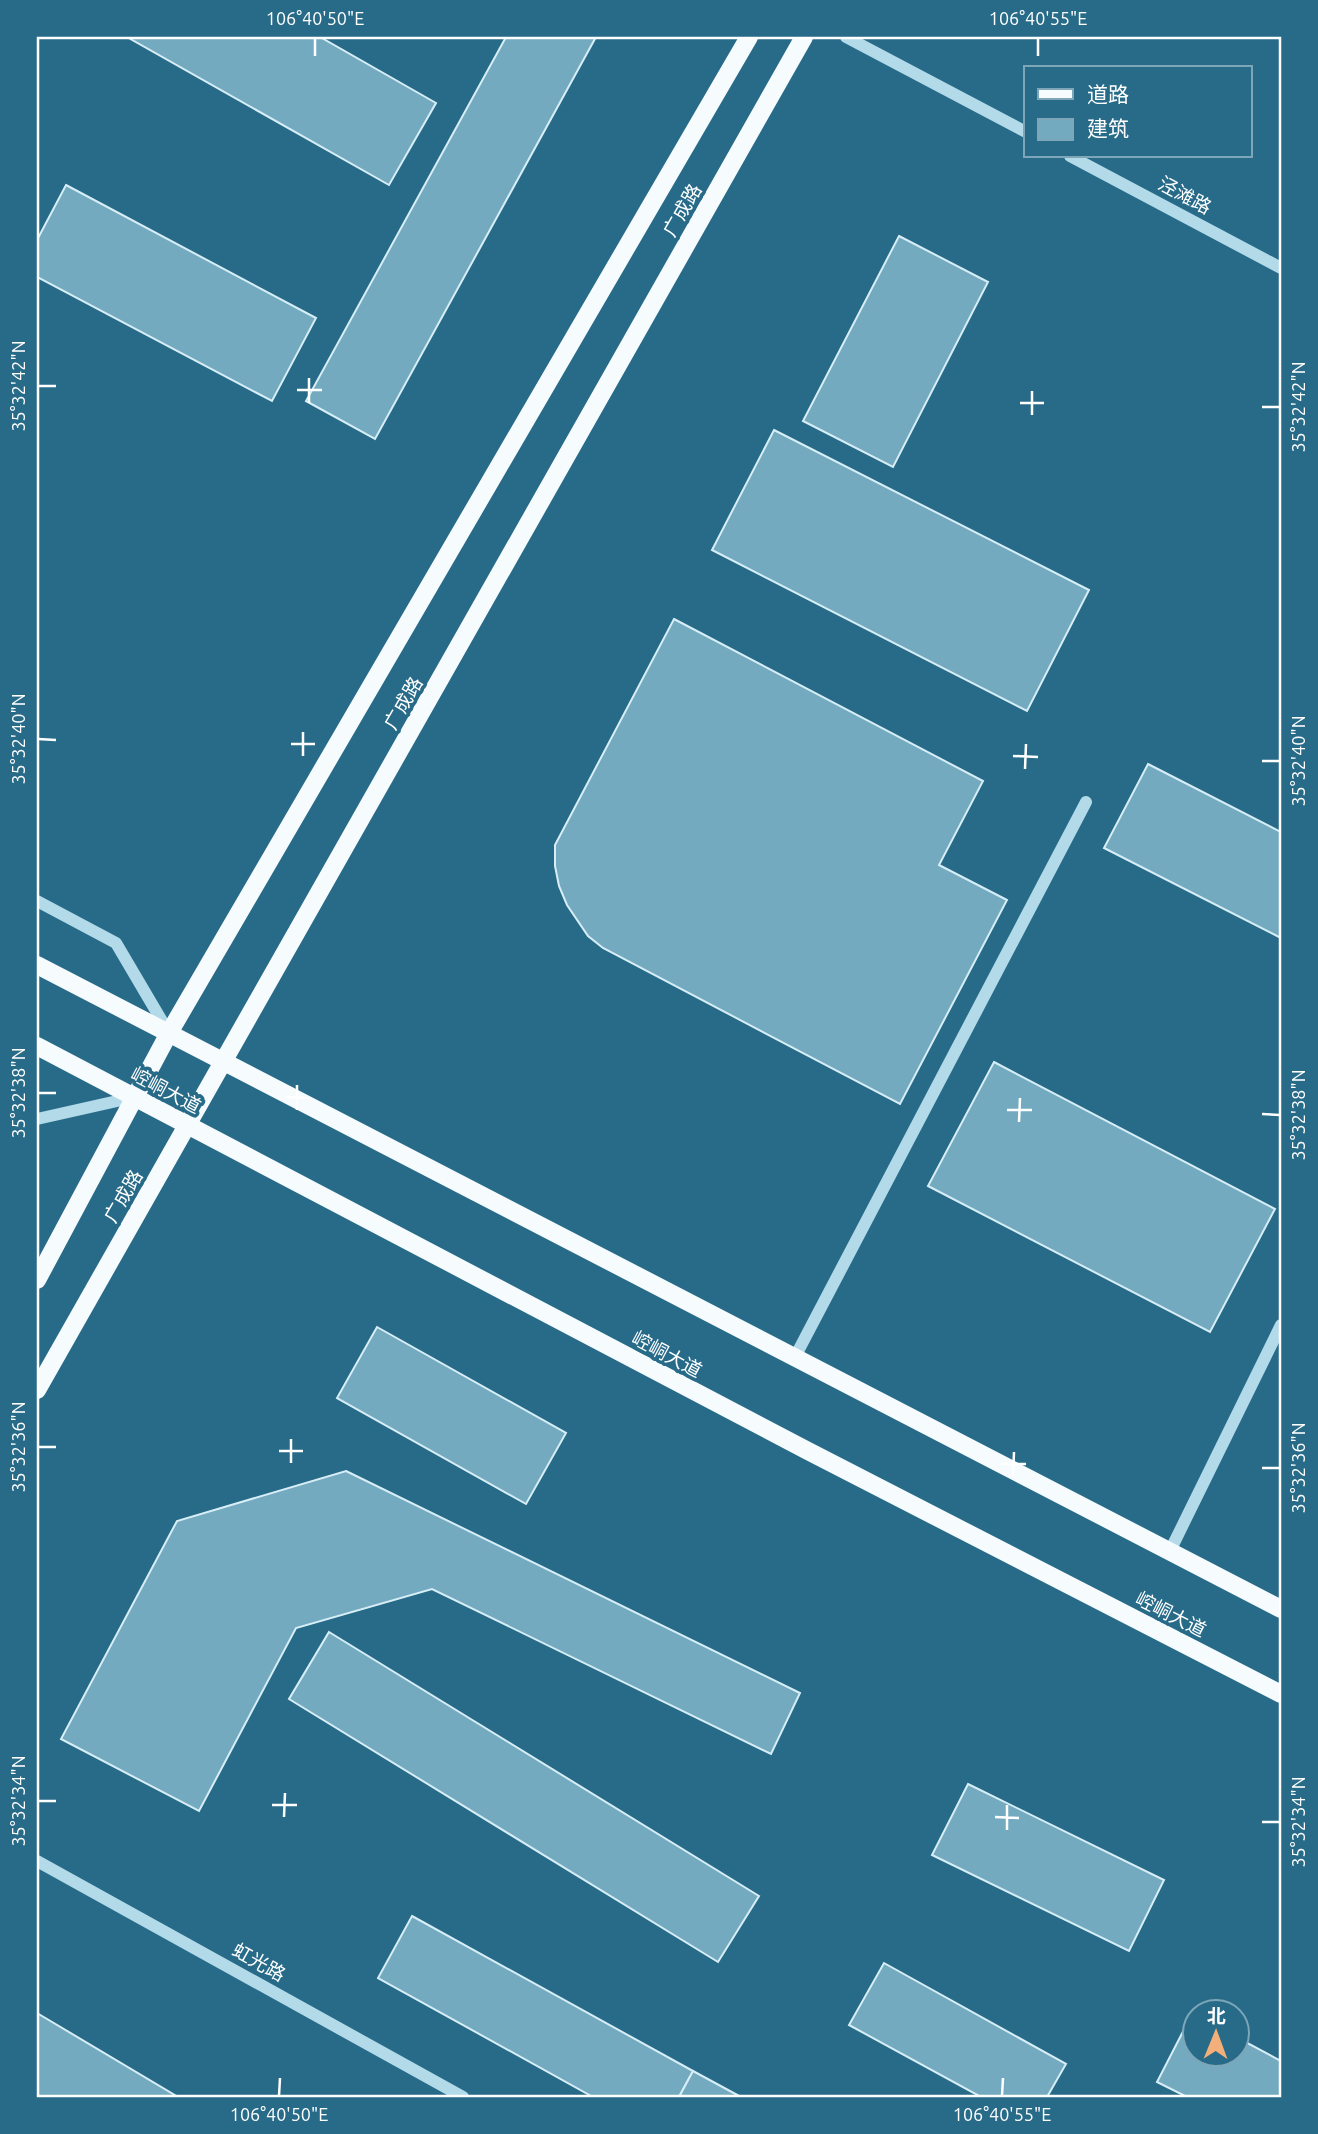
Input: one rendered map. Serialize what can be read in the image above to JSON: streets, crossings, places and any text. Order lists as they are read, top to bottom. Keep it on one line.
{"streets":{"main road":["广成路","崆峒大道"],"street":["泾滩路","虹光路"]},"crossings":[["广成路","崆峒大道"]],"legend":["道路","建筑"],"north":"top","coordinates":["106°40'50\"E","106°40'55\"E","35°32'42\"N","35°32'40\"N","35°32'38\"N","35°32'36\"N","35°32'34\"N"]}
